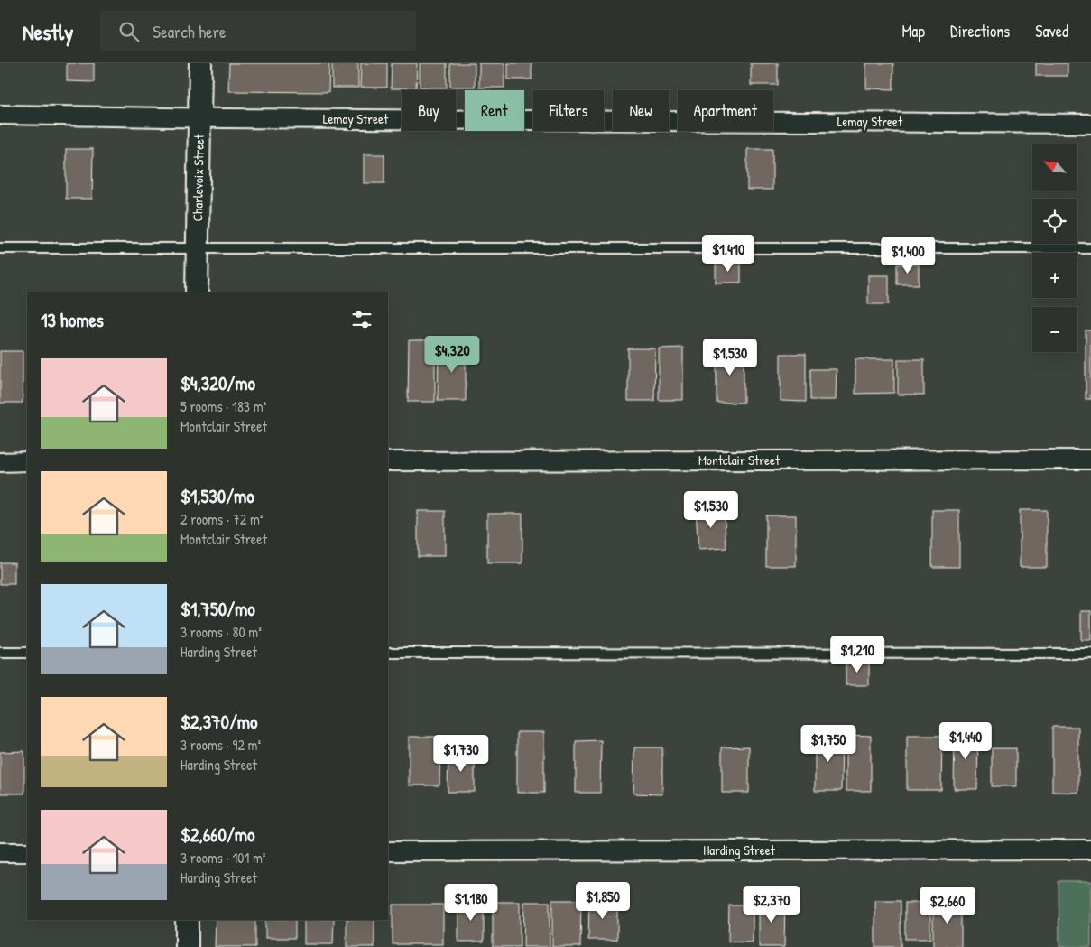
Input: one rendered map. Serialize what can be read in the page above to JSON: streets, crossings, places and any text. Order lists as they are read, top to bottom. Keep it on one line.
{"streets":{"street":["Lemay Street","Charlevoix Street","Montclair Street","Harding Street"]},"crossings":[["Lemay Street","Charlevoix Street"]],"north":"top left","page":{"header":"Nestly","search":"Search here","nav":["Map","Directions","Saved"],"chip":["Buy","Rent","Filters","New","Apartment"],"map_buttons":["+","−"],"price":["$1,410","$1,400","$4,320","$1,530","$1,530","$1,210","$1,440","$1,750","$1,730","$1,850","$1,180","$2,370","$2,660"],"heading":"13 homes","list":[{"name":"$4,320/mo","note":"5 rooms · 183 m² · Montclair Street"},{"name":"$1,530/mo","note":"2 rooms · 72 m² · Montclair Street"},{"name":"$1,750/mo","note":"3 rooms · 80 m² · Harding Street"},{"name":"$2,370/mo","note":"3 rooms · 92 m² · Harding Street"},{"name":"$2,660/mo","note":"3 rooms · 101 m² · Harding Street"}]}}
